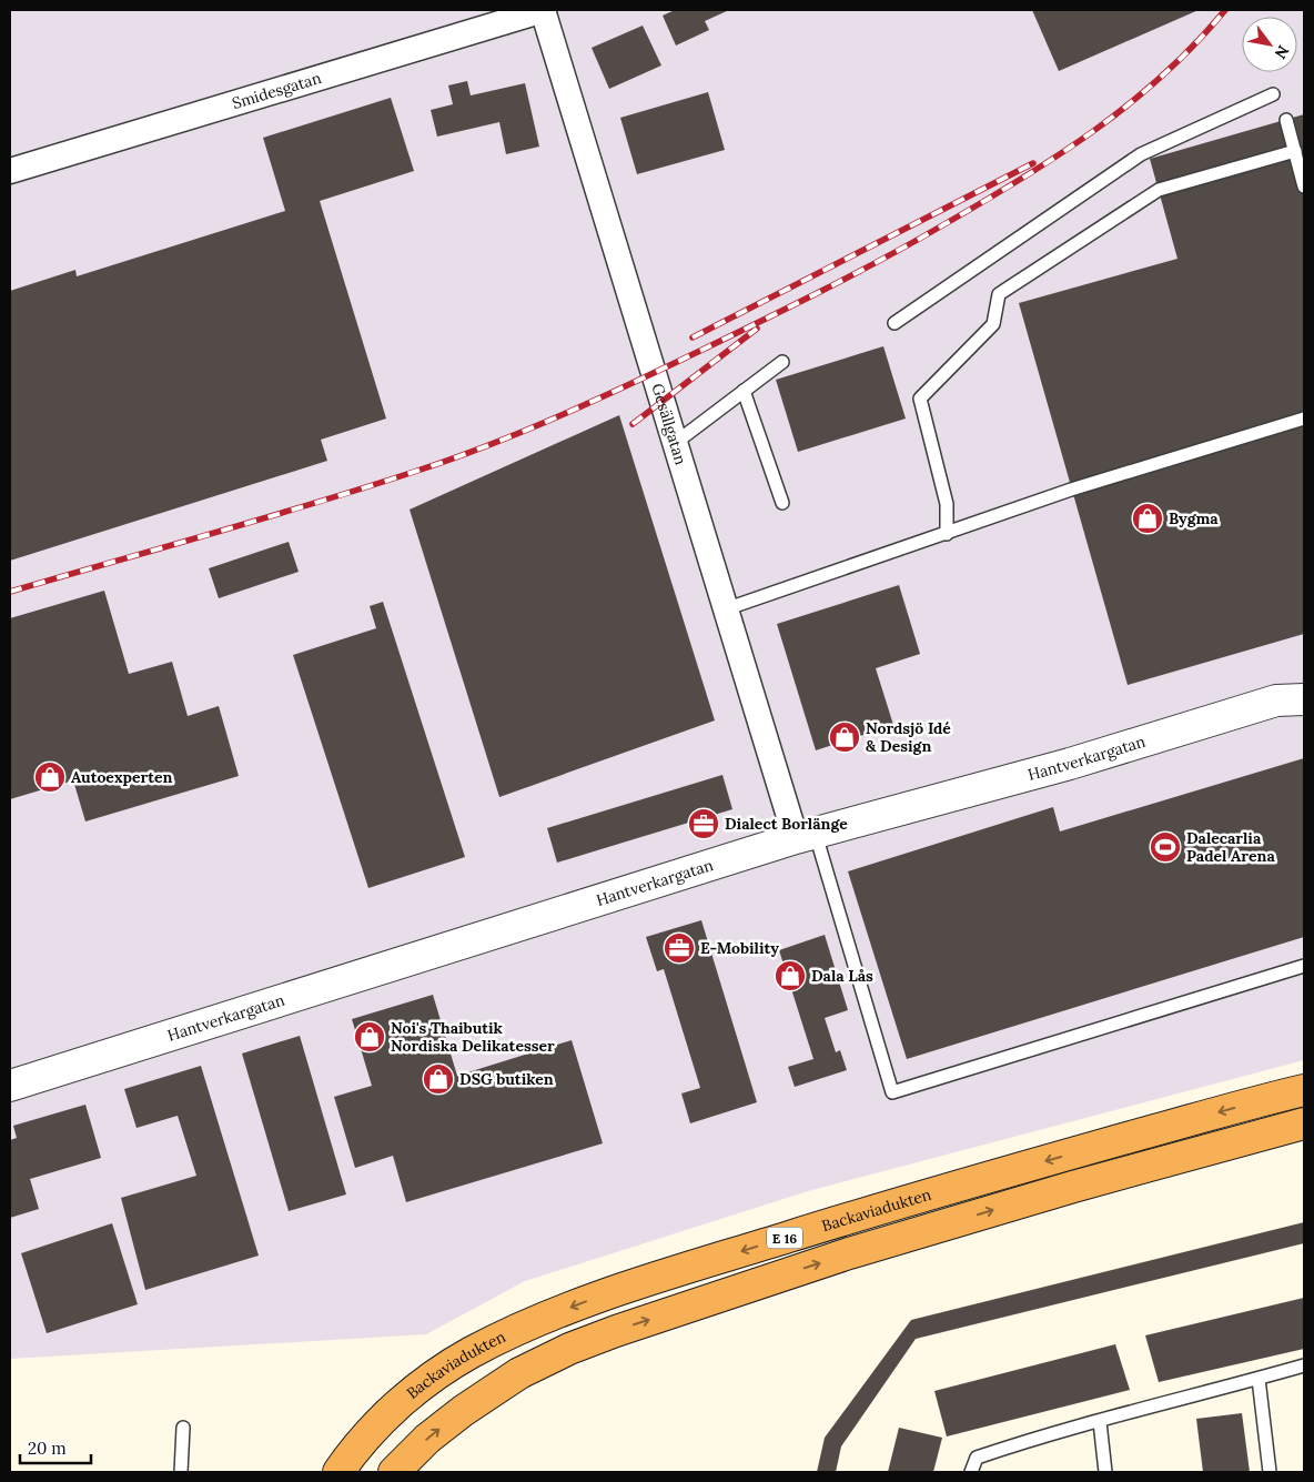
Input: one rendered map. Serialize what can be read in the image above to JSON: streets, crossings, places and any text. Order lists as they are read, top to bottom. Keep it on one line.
{"streets":{"highway":["Backaviadukten","E 16"],"street":["Smidesgatan","Gesällgatan","Hantverkargatan"]},"crossings":[["Smidesgatan","Gesällgatan"],["Gesällgatan","Hantverkargatan"]],"places":{"shop":["Bygma","Nordsjö Idé & Design","Autoexperten","Dala Lås","Noi's Thaibutik Nordiska Delikatesser","DSG butiken"],"office":["Dialect Borlänge","E-Mobility"],"sports":["Dalecarlia Padel Arena"]},"scale_bar":"20 m","north":"bottom right"}
